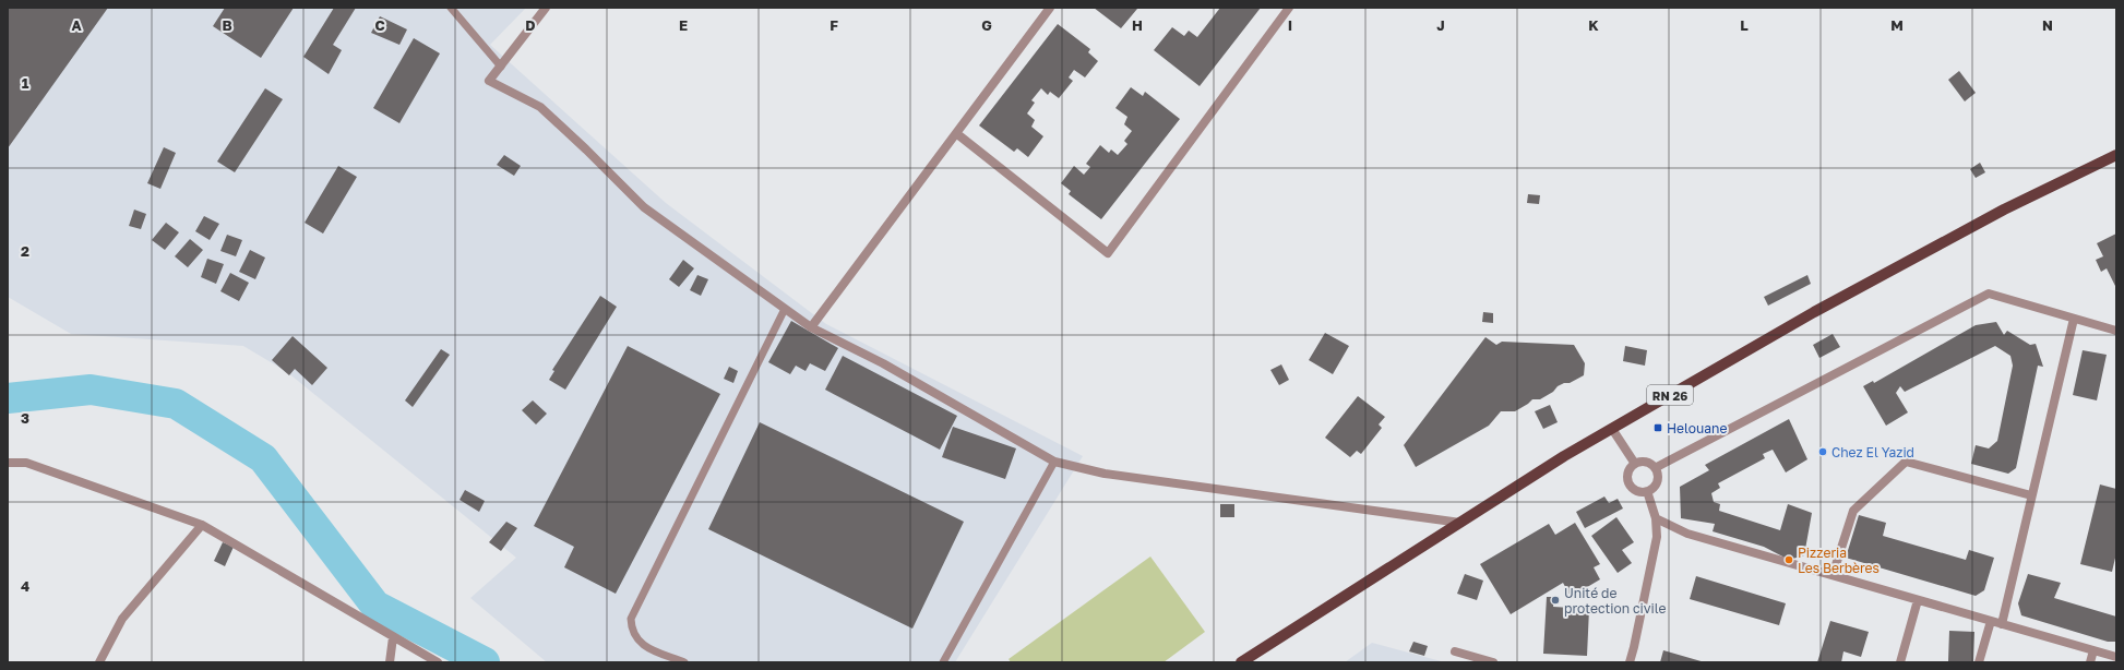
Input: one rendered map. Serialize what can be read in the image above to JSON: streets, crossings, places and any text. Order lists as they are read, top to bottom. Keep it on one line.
{"streets":{"main road":["RN 26"]},"places":{"transit":["Helouane"],"other":["Chez El Yazid","Pizzeria Les Berbères","Unité de protection civile"]},"grid":{"columns":["A","B","C","D","E","F","G","H","I","J","K","L","M","N"],"rows":["1","2","3","4"]}}
